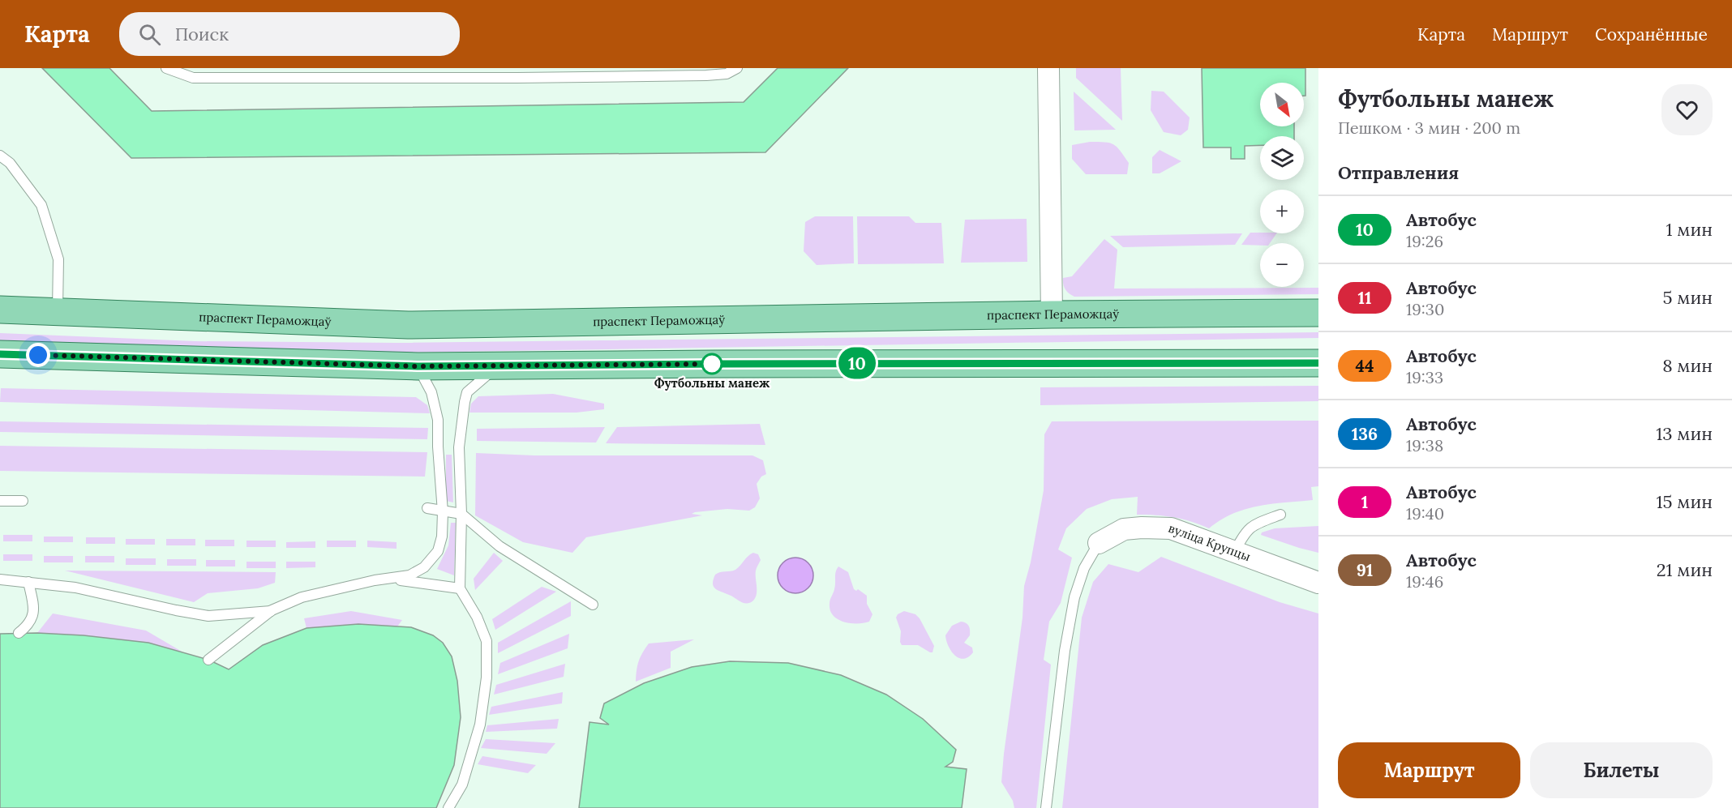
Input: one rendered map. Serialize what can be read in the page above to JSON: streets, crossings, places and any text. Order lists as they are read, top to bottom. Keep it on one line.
{"streets":{"main road":["праспект Пераможцаў"],"street":["вуліца Крупцы"]},"places":["Футбольны манеж"],"lines":["bus line 10"],"north":"bottom right","page":{"header":"Карта","search":"Поиск","nav":["Карта","Маршрут","Сохранённые"],"on_map":"10","heading":[["Футбольны манеж","Пешком · 3 мин · 200 m"],"Отправления"],"map_buttons":["+","−"],"list":[{"mark":"10","name":"Автобус","note":"19:26","value":"1 мин"},{"mark":"11","name":"Автобус","note":"19:30","value":"5 мин"},{"mark":"44","name":"Автобус","note":"19:33","value":"8 мин"},{"mark":"136","name":"Автобус","note":"19:38","value":"13 мин"},{"mark":"1","name":"Автобус","note":"19:40","value":"15 мин"},{"mark":"91","name":"Автобус","note":"19:46","value":"21 мин"}],"buttons":["Маршрут","Билеты"]}}
